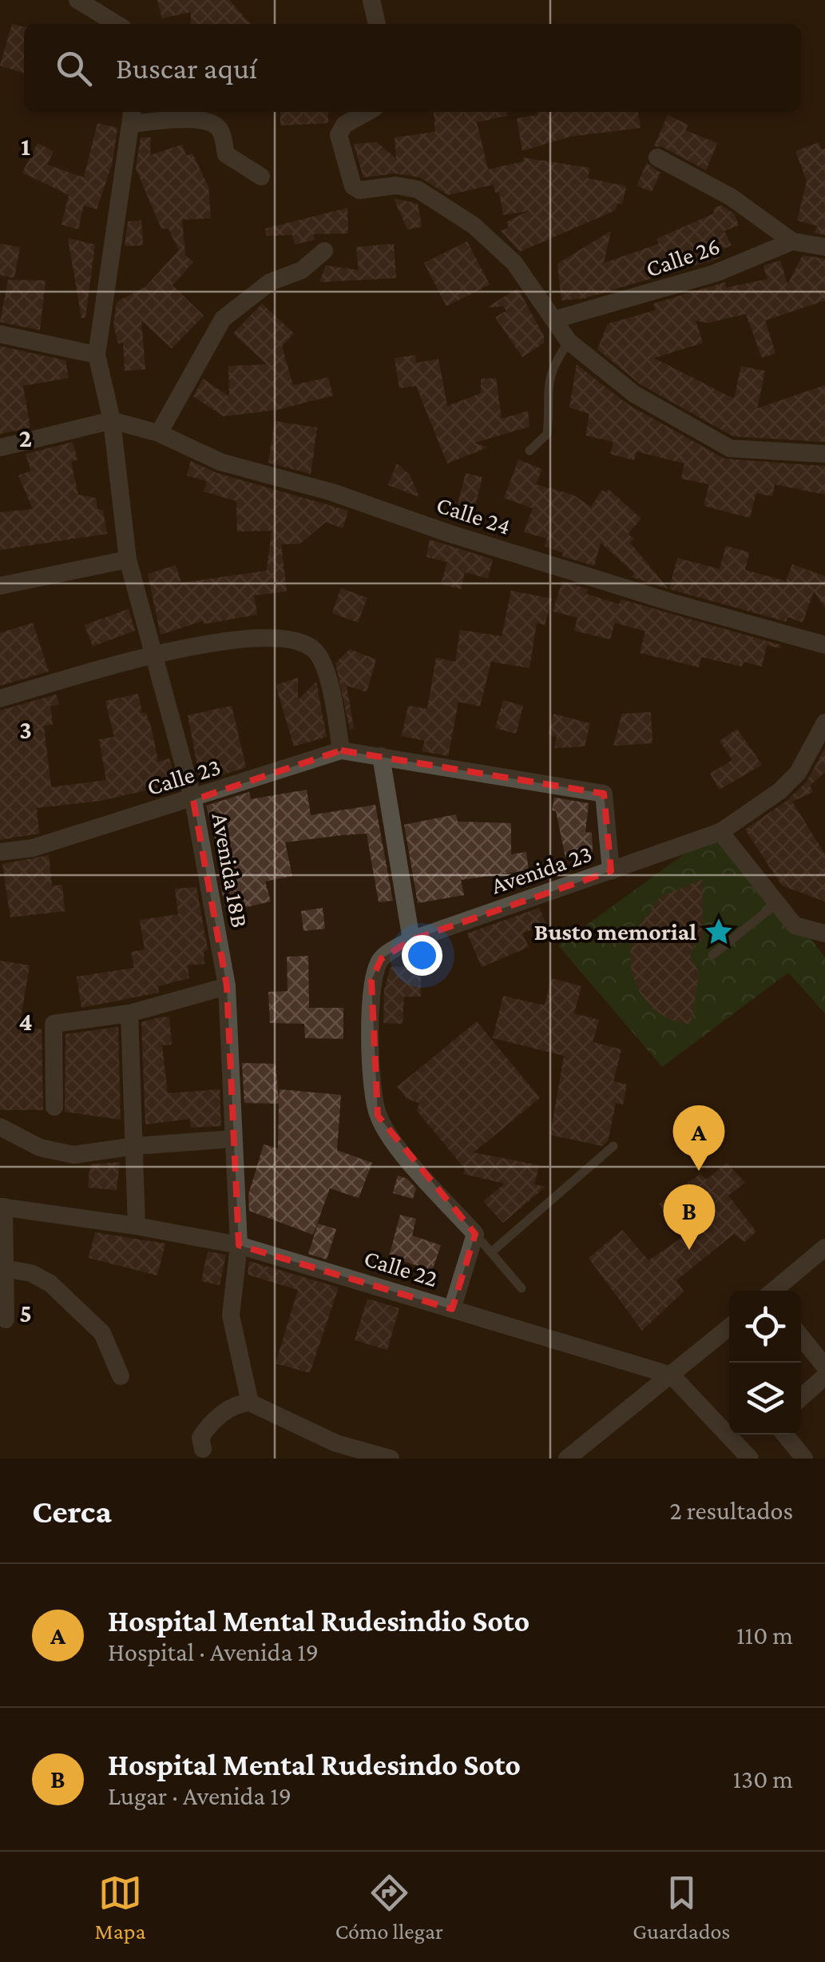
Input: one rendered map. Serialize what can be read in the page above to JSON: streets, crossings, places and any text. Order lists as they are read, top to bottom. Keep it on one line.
{"streets":{"street":["Calle 26","Calle 24","Calle 23","Avenida 23","Avenida 18B","Calle 22"]},"crossings":[["Calle 24","Avenida 18B"],["Calle 23","Avenida 23"],["Calle 23","Avenida 18B"],["Avenida 18B","Calle 22"]],"places":{"place":["Busto memorial"]},"page":{"search":"Buscar aquí","pins":["A","B"],"heading":["Cerca","2 resultados"],"list":[{"mark":"A","name":"Hospital Mental Rudesindio Soto","note":"Hospital · Avenida 19","value":"110 m"},{"mark":"B","name":"Hospital Mental Rudesindo Soto","note":"Lugar · Avenida 19","value":"130 m"}],"nav":["Mapa","Cómo llegar","Guardados"]},"grid":{"rows":["1","2","3","4","5"]}}
